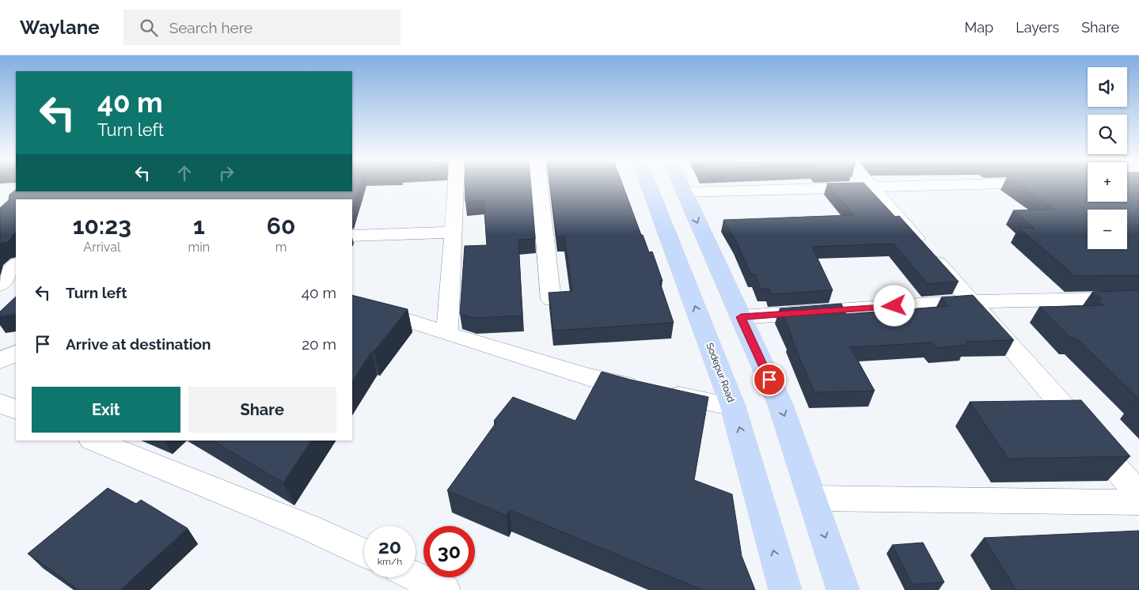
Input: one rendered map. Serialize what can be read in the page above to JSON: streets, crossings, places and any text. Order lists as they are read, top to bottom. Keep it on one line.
{"streets":{"main road":["Sodepur Road"]},"page":{"header":"Waylane","search":"Search here","nav":["Map","Layers","Share"],"map_buttons":["+","−"],"turn":["40 m","Turn left"],"eta":["10:23","Arrival","1","min","60","m"],"list":[{"name":"Turn left","value":"40 m"},{"name":"Arrive at destination","value":"20 m"}],"buttons":["Exit","Share"],"speed":"20 km/h","limit":"30"}}
